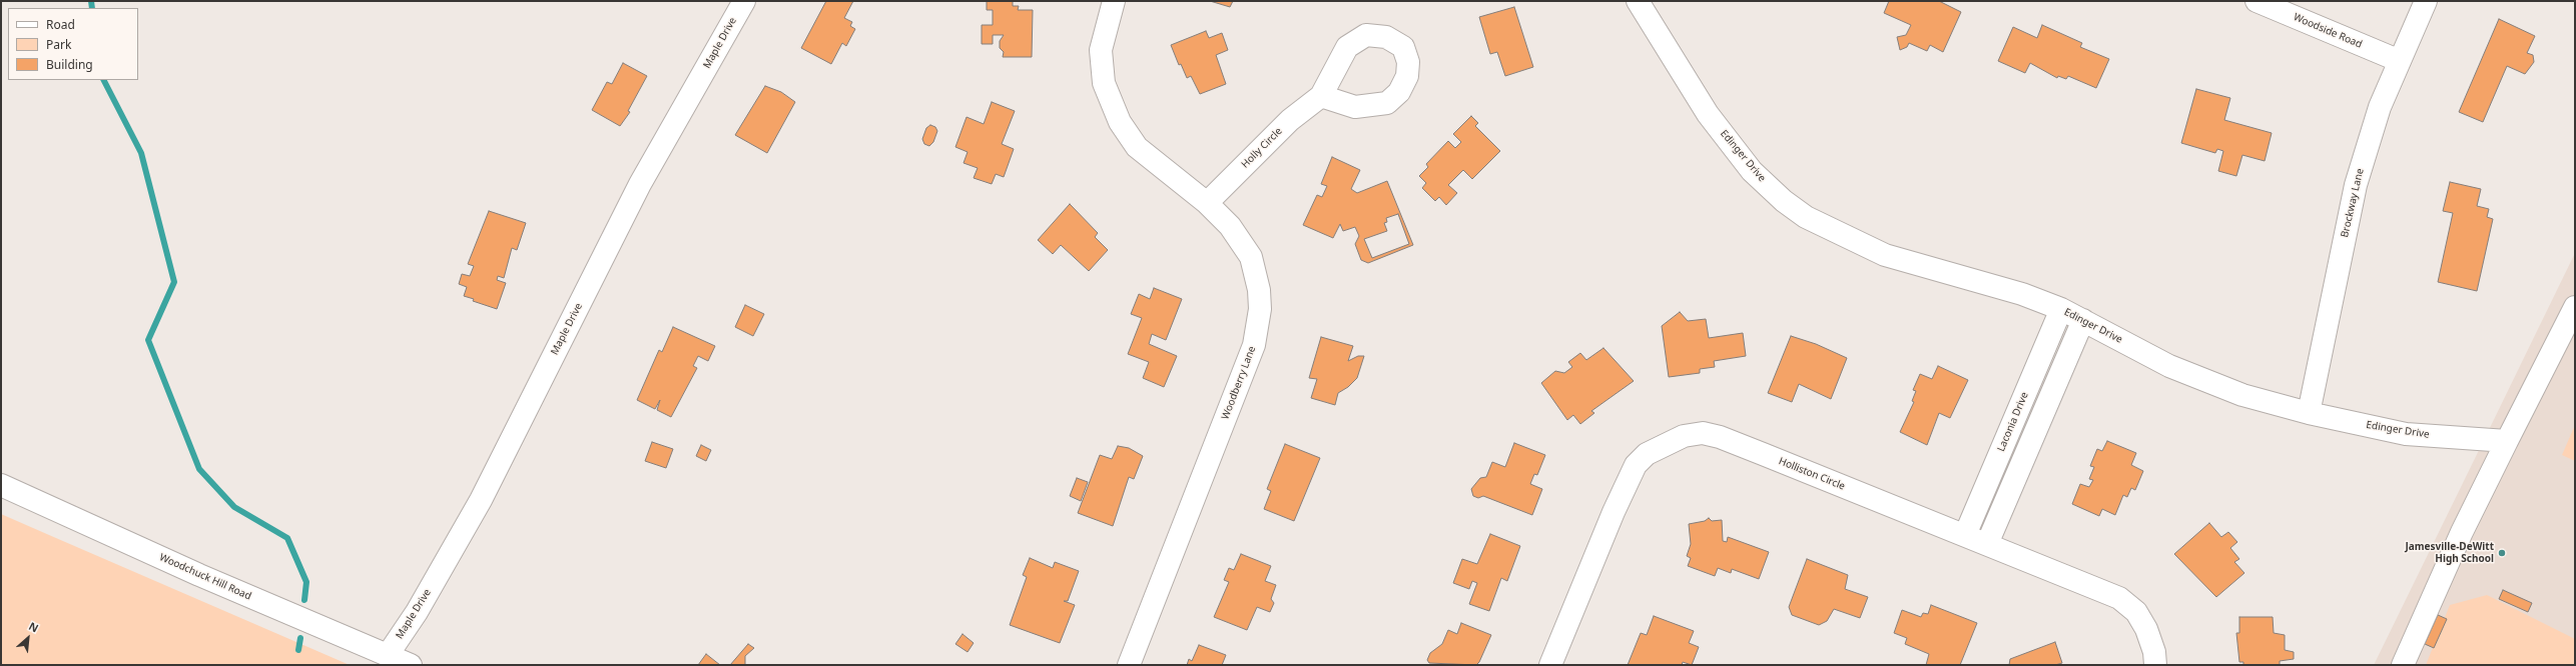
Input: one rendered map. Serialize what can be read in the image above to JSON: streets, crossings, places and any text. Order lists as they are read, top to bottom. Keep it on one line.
{"streets":{"street":["Woodside Road","Maple Drive","Holly Circle","Edinger Drive","Brockway Lane","Woodberry Lane","Laconia Drive","Holliston Circle","Woodchuck Hill Road"]},"crossings":[["Woodside Road","Brockway Lane"],["Maple Drive","Woodchuck Hill Road"],["Holly Circle","Woodberry Lane"],["Edinger Drive","Brockway Lane"],["Edinger Drive","Laconia Drive"],["Laconia Drive","Holliston Circle"]],"places":["Jamesville-DeWitt High School"],"legend":["Road","Park","Building"],"north":"top right"}
